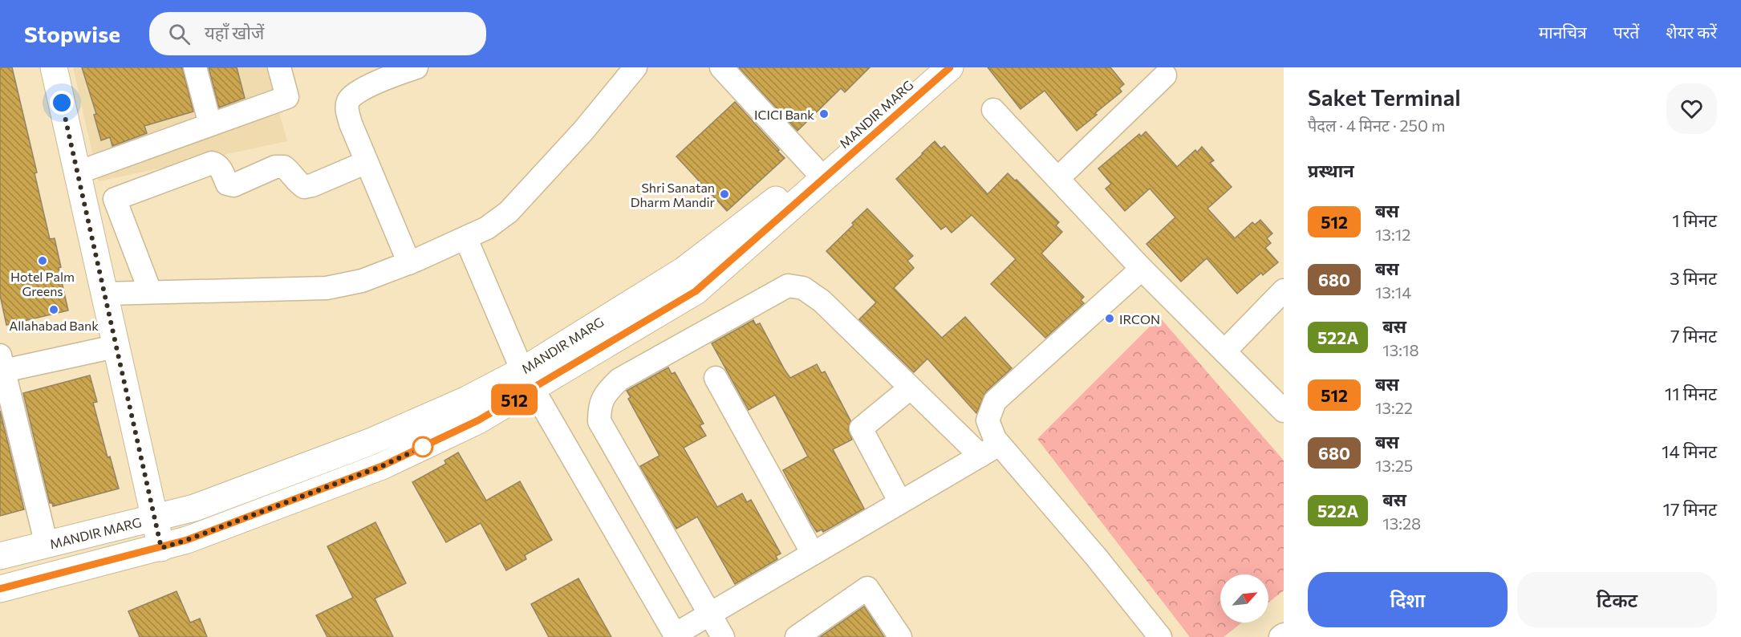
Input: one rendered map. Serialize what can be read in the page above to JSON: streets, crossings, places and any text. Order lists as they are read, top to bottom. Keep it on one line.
{"streets":{"main road":["MANDIR MARG"]},"places":["ICICI Bank","Shri Sanatan Dharm Mandir","Hotel Palm Greens","Allahabad Bank","IRCON"],"lines":["bus line 512"],"north":"top right","page":{"header":"Stopwise","search":"यहाँ खोजें","nav":["मानचित्र","परतें","शेयर करें"],"on_map":"512","heading":[["Saket Terminal","पैदल · 4 मिनट · 250 m"],"प्रस्थान"],"list":[{"mark":"512","name":"बस","note":"13:12","value":"1 मिनट"},{"mark":"680","name":"बस","note":"13:14","value":"3 मिनट"},{"mark":"522A","name":"बस","note":"13:18","value":"7 मिनट"},{"mark":"512","name":"बस","note":"13:22","value":"11 मिनट"},{"mark":"680","name":"बस","note":"13:25","value":"14 मिनट"},{"mark":"522A","name":"बस","note":"13:28","value":"17 मिनट"}],"buttons":["दिशा","टिकट"]}}
